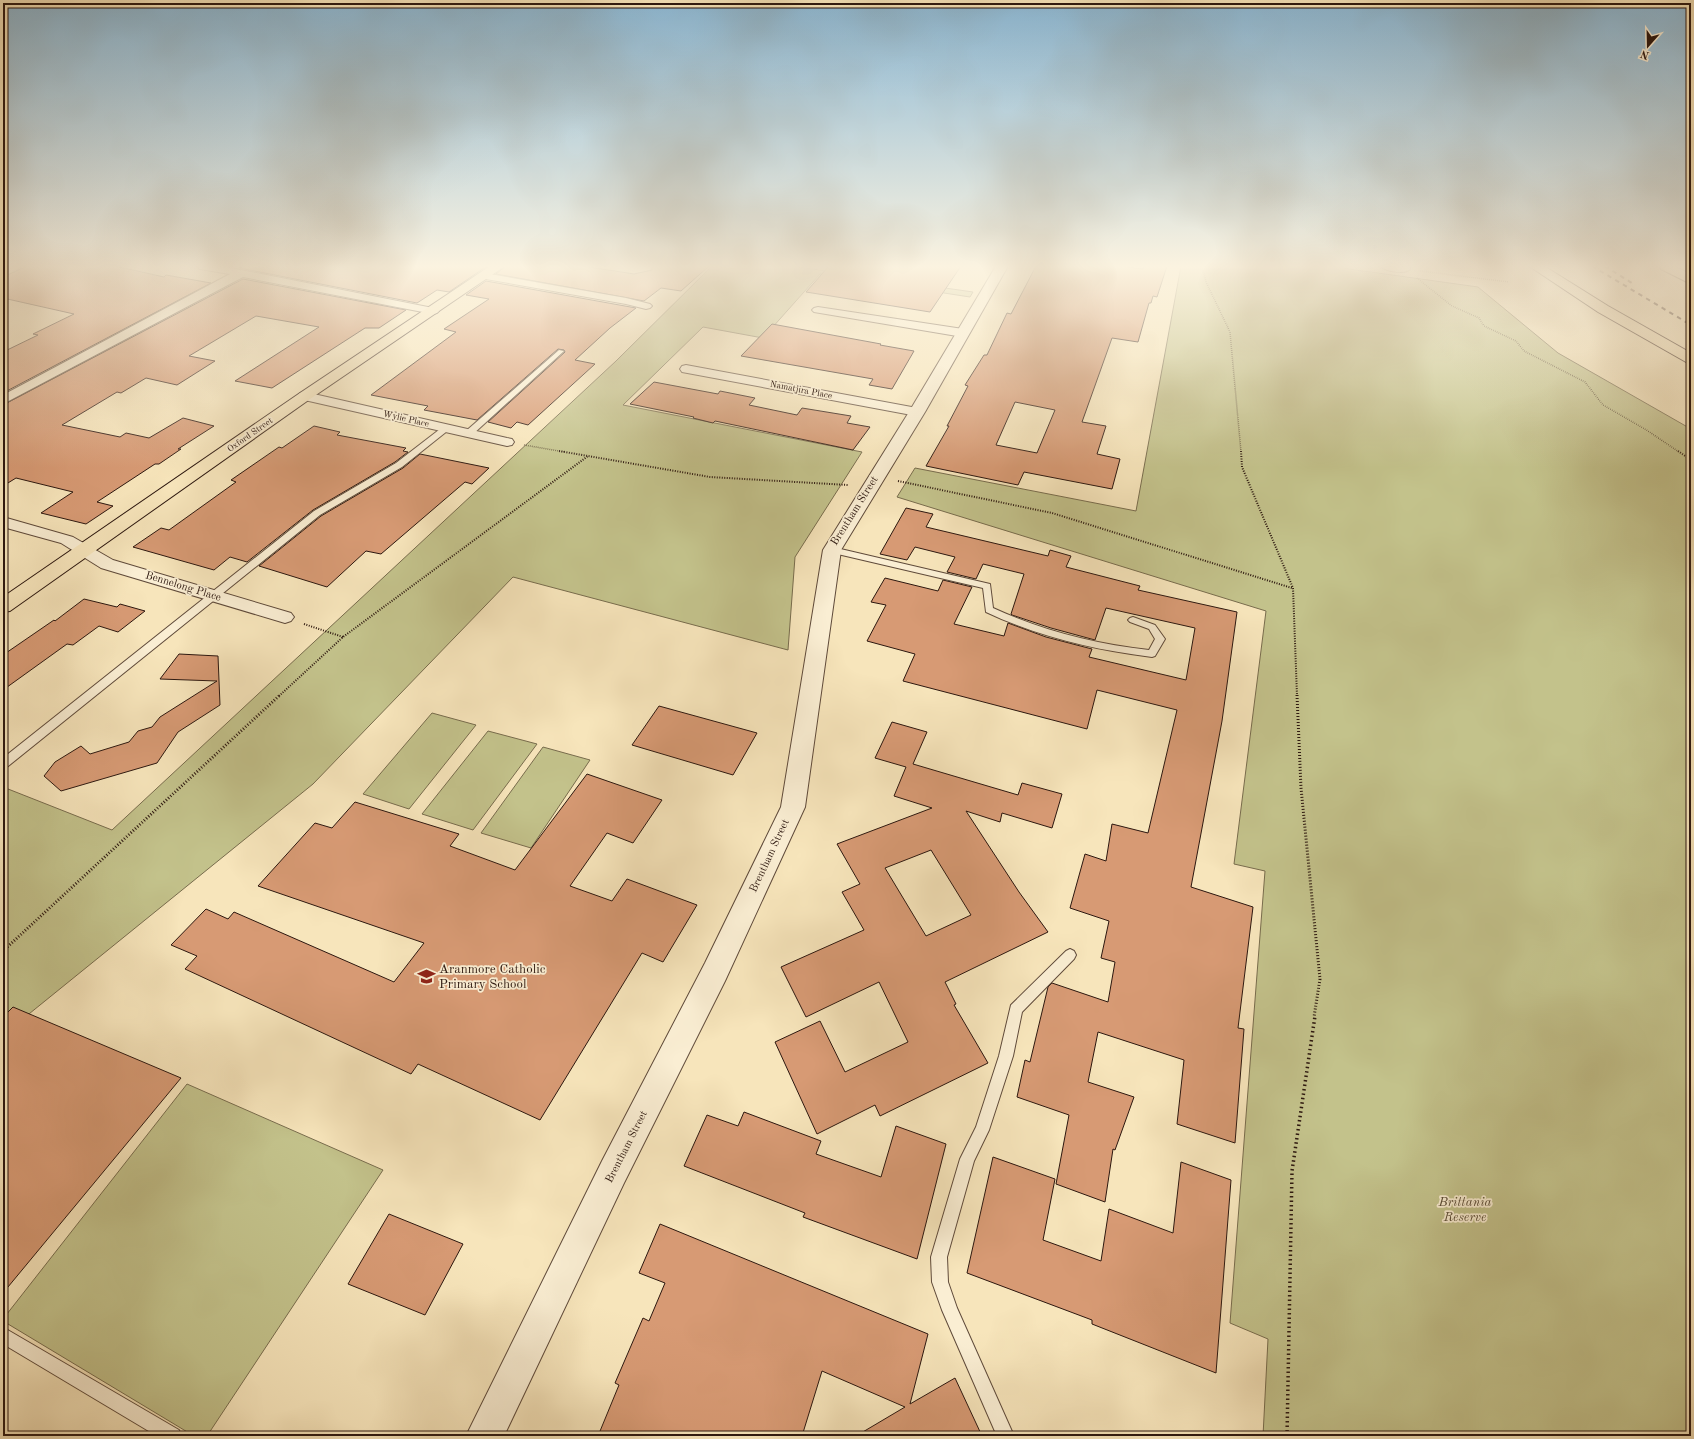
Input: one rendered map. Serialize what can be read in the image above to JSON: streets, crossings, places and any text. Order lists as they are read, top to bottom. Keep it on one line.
{"streets":{"main road":["Oxford Street"],"street":["Namatjira Place","Wylie Place","Brentham Street","Bennelong Place"]},"crossings":[["Namatjira Place","Brentham Street"],["Wylie Place","Oxford Street"],["Oxford Street","Bennelong Place"]],"parks":["Brittania Reserve"],"places":{"school or university":["Aranmore Catholic Primary School"]},"north":"bottom"}
